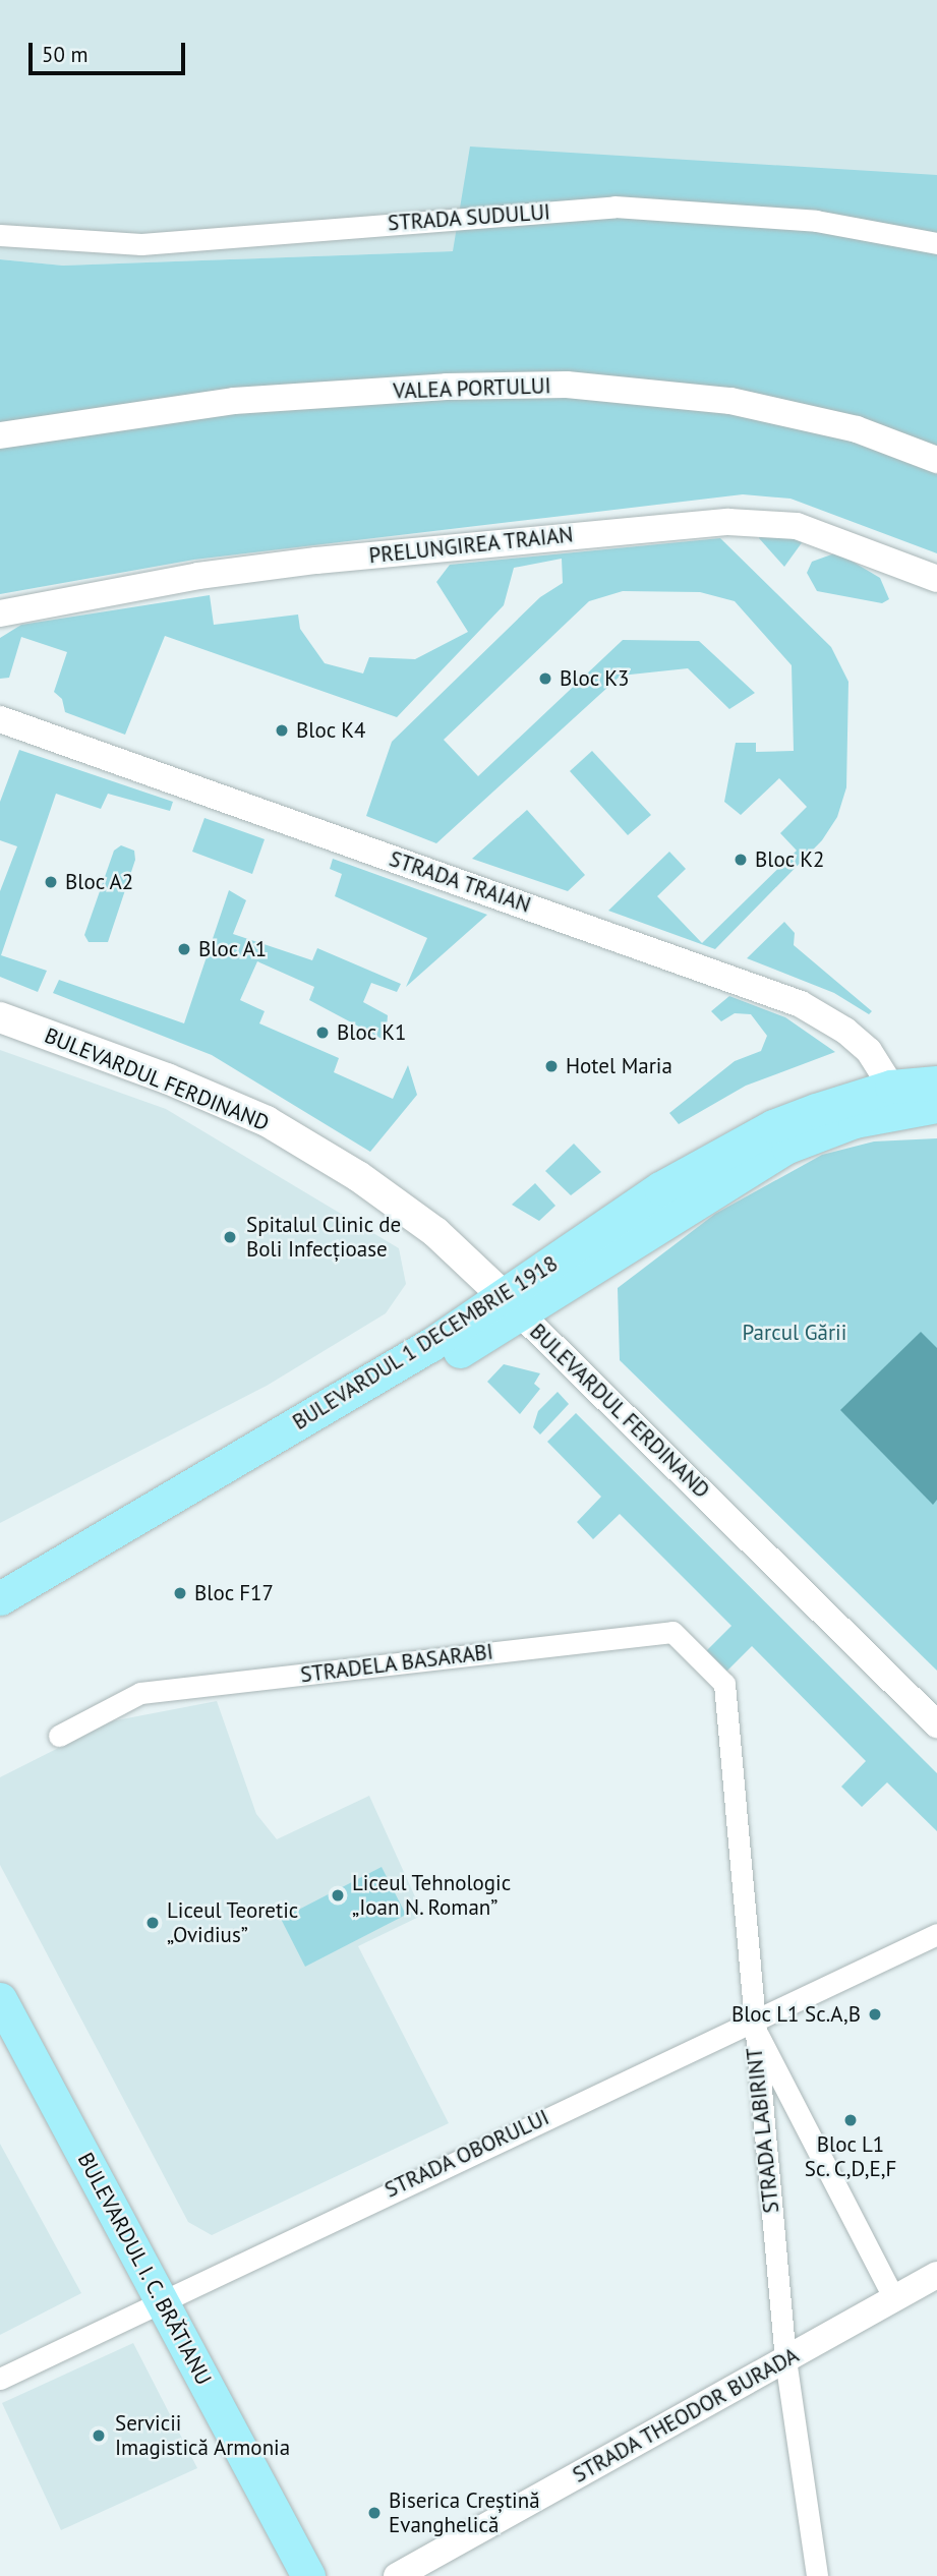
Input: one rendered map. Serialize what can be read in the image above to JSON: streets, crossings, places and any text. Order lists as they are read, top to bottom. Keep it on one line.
{"streets":{"main road":["BULEVARDUL FERDINAND","BULEVARDUL 1 DECEMBRIE 1918","BULEVARDUL I. C. BRĂTIANU"],"street":["STRADA SUDULUI","VALEA PORTULUI","PRELUNGIREA TRAIAN","STRADA TRAIAN","STRADELA BASARABI","STRADA LABIRINT","STRADA OBORULUI","STRADA THEODOR BURADA"]},"crossings":[["STRADA TRAIAN","BULEVARDUL 1 DECEMBRIE 1918"],["BULEVARDUL FERDINAND","BULEVARDUL 1 DECEMBRIE 1918"],["STRADELA BASARABI","STRADA LABIRINT"],["STRADA LABIRINT","STRADA OBORULUI"],["STRADA LABIRINT","STRADA THEODOR BURADA"],["STRADA OBORULUI","BULEVARDUL I. C. BRĂTIANU"]],"parks":["Parcul Gării"],"places":["Bloc K3","Bloc K4","Bloc K2","Bloc A2","Bloc A1","Bloc K1","Hotel Maria","Spitalul Clinic de Boli Infecțioase","Bloc F17","Liceul Tehnologic „Ioan N. Roman”","Liceul Teoretic „Ovidius”","Bloc L1 Sc.A,B","Bloc L1 Sc. C,D,E,F","Servicii Imagistică Armonia","Biserica Creștină Evanghelică"],"scale_bar":"50 m"}
